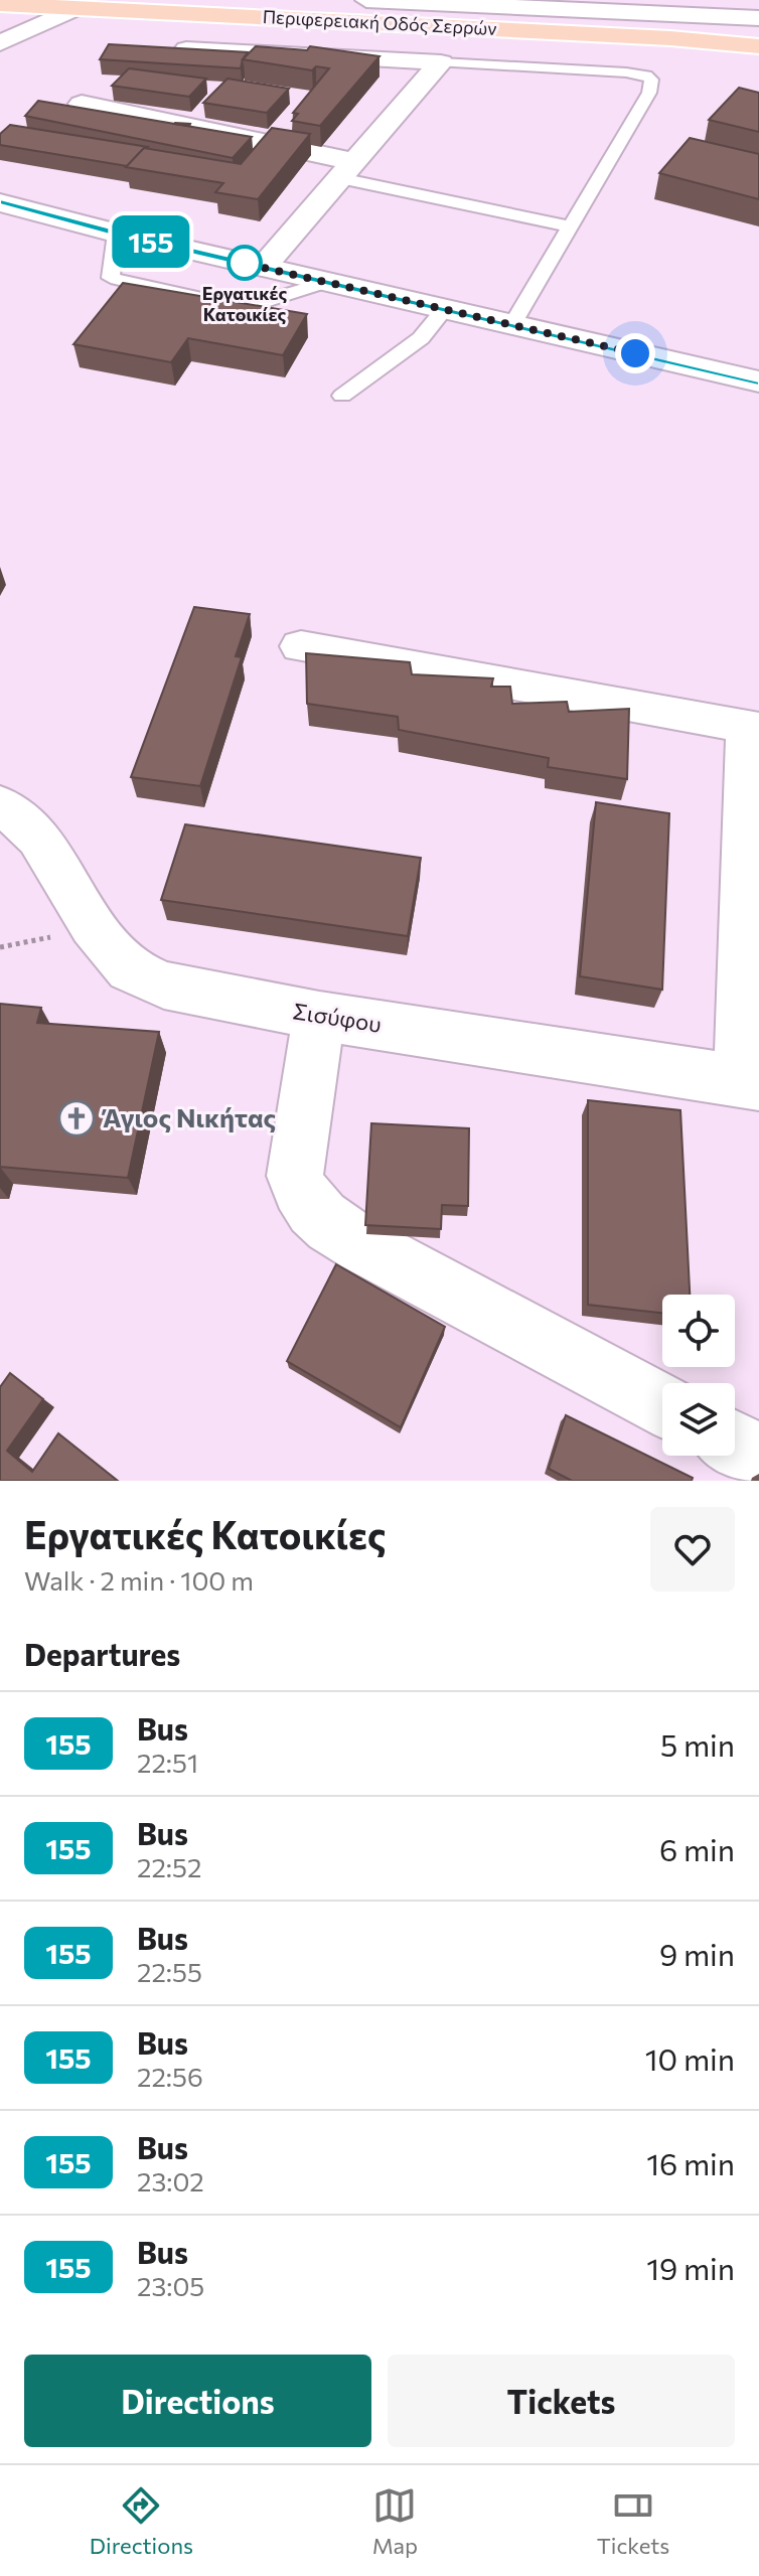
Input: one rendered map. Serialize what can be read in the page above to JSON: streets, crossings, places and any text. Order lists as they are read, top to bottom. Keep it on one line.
{"streets":{"main road":["Περιφερειακή Οδός Σερρών"],"street":["Σισύφου"]},"places":{"other":["Εργατικές Κατοικίες"],"church":["Άγιος Νικήτας"]},"lines":["bus line 155"],"page":{"on_map":"155","heading":[["Εργατικές Κατοικίες","Walk · 2 min · 100 m"],"Departures"],"list":[{"mark":"155","name":"Bus","note":"22:51","value":"5 min"},{"mark":"155","name":"Bus","note":"22:52","value":"6 min"},{"mark":"155","name":"Bus","note":"22:55","value":"9 min"},{"mark":"155","name":"Bus","note":"22:56","value":"10 min"},{"mark":"155","name":"Bus","note":"23:02","value":"16 min"},{"mark":"155","name":"Bus","note":"23:05","value":"19 min"}],"buttons":["Directions","Tickets"],"tabs":["Directions","Map","Tickets"]}}
